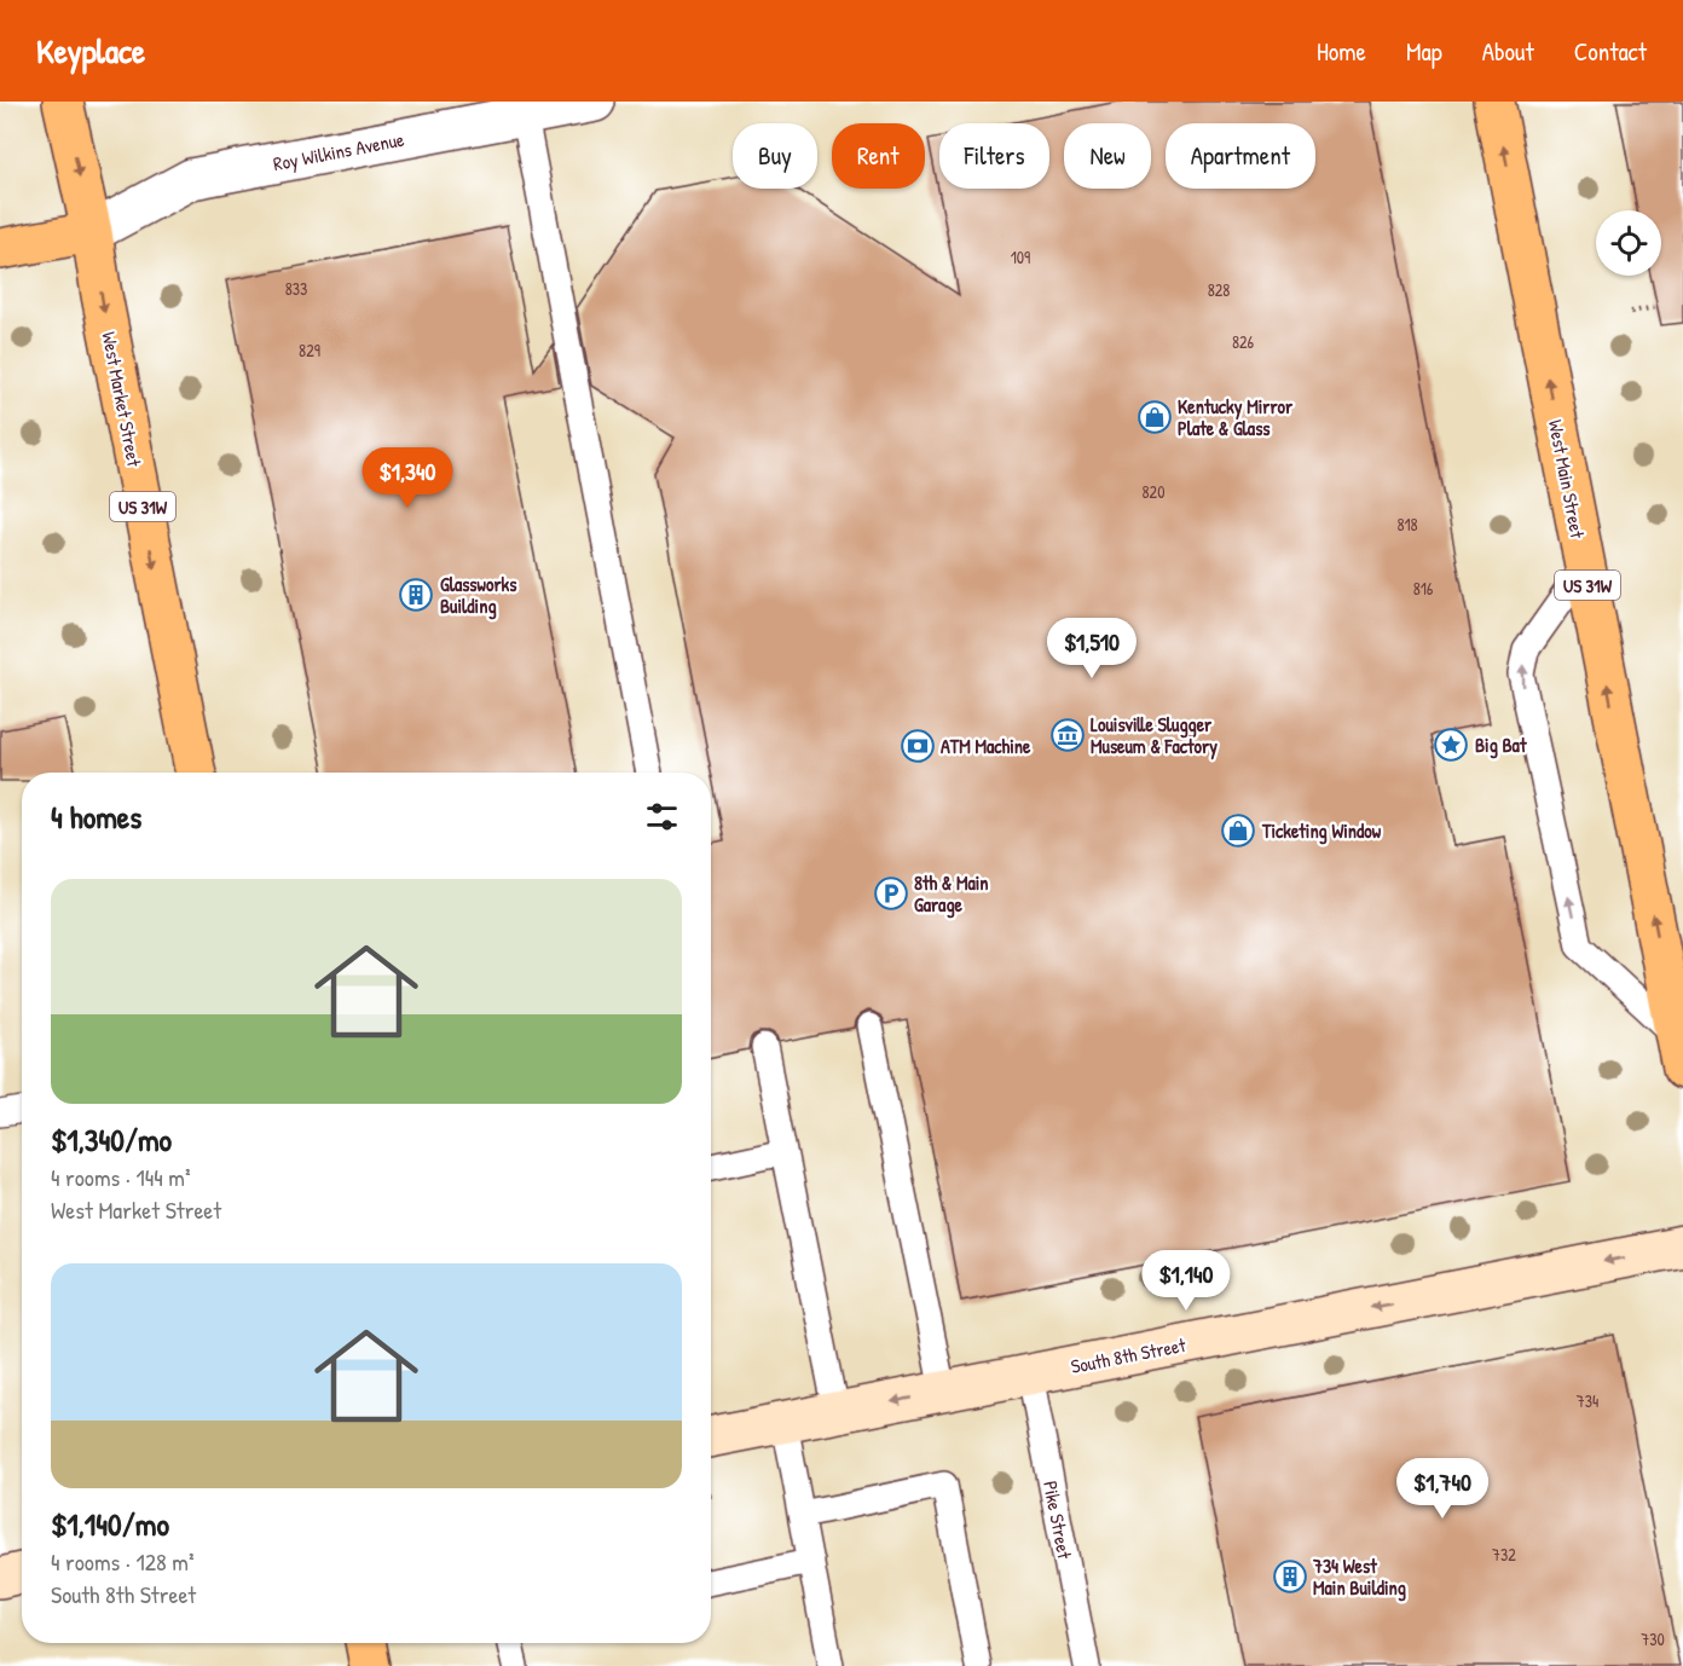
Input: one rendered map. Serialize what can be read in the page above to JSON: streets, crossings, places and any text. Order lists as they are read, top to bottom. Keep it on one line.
{"streets":{"main road":["West Market Street","West Main Street","US 31W"],"street":["Roy Wilkins Avenue","South 8th Street"],"lane":["Pike Street"]},"crossings":[["Roy Wilkins Avenue","West Market Street"],["South 8th Street","Pike Street"]],"one_way":["West Market Street","West Main Street","South 8th Street"],"places":{"shop":["Kentucky Mirror Plate & Glass","Ticketing Window"],"building":["Glassworks Building","734 West Main Building"],"museum":["Louisville Slugger Museum & Factory"],"place":["Big Bat"],"bank":["ATM Machine"],"parking":["8th & Main Garage"]},"house_numbers":["109","833","828","826","829","820","818","816","734","732","730"],"page":{"header":"Keyplace","nav":["Home","Map","About","Contact"],"chip":["Buy","Rent","Filters","New","Apartment"],"price":["$1,340","$1,510","$1,140","$1,740"],"heading":"4 homes","list":[{"name":"$1,340/mo","note":"4 rooms · 144 m² · West Market Street"},{"name":"$1,140/mo","note":"4 rooms · 128 m² · South 8th Street"}]}}
